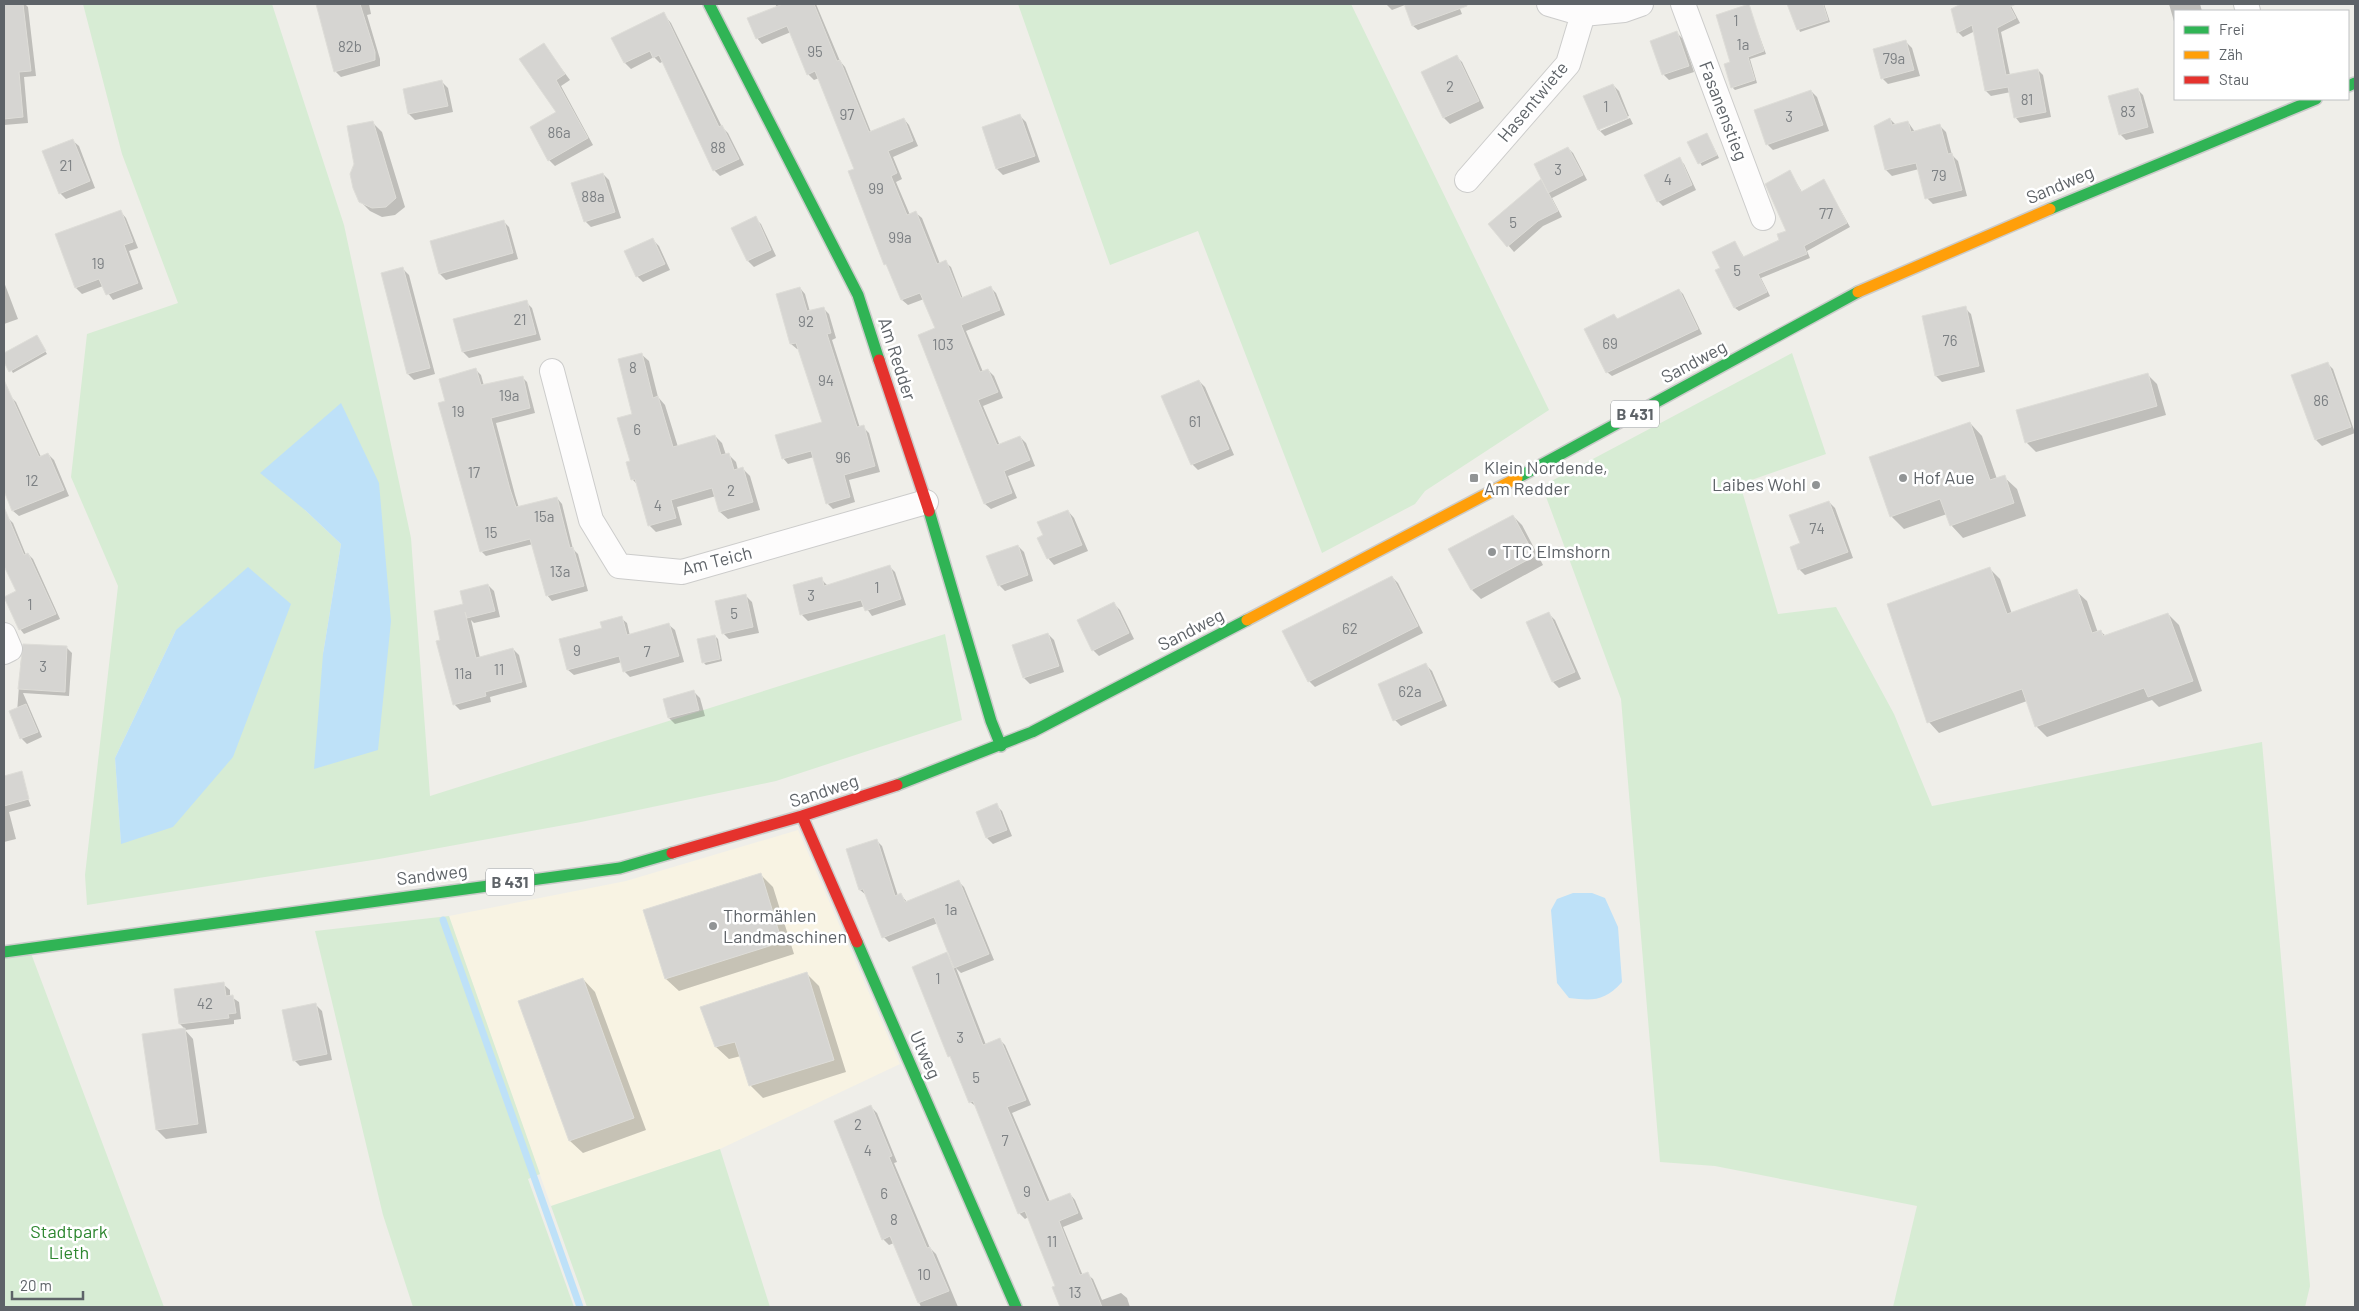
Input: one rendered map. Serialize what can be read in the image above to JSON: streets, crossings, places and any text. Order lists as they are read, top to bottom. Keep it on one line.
{"streets":{"main road":["Sandweg","Am Redder","B 431","Utweg"],"street":["Hasentwiete","Fasanenstieg","Am Teich"]},"crossings":[["Sandweg","Am Redder"],["Sandweg","Utweg"],["Am Redder","Am Teich"]],"parks":["Stadtpark Lieth"],"places":{"transit":["Klein Nordende, Am Redder"],"other":["Hof Aue","Laibes Wohl","TTC Elmshorn","Thormählen Landmaschinen"]},"house_numbers":["1","1a","82b","95","79a","2","81","1","83","97","3","86a","88","21","3","79","4","99","88a","77","5","99a","19","5","21","92","76","69","103","8","94","19a","86","19","61","6","96","17","12","2","4","15a","74","15","13a","1","3","1","5","62","9","7","3","11","11a","62a","1a","1","42","3","5","2","7","4","9","6","8","11","10","13"],"legend":["Frei","Zäh","Stau"],"scale_bar":"20 m"}
